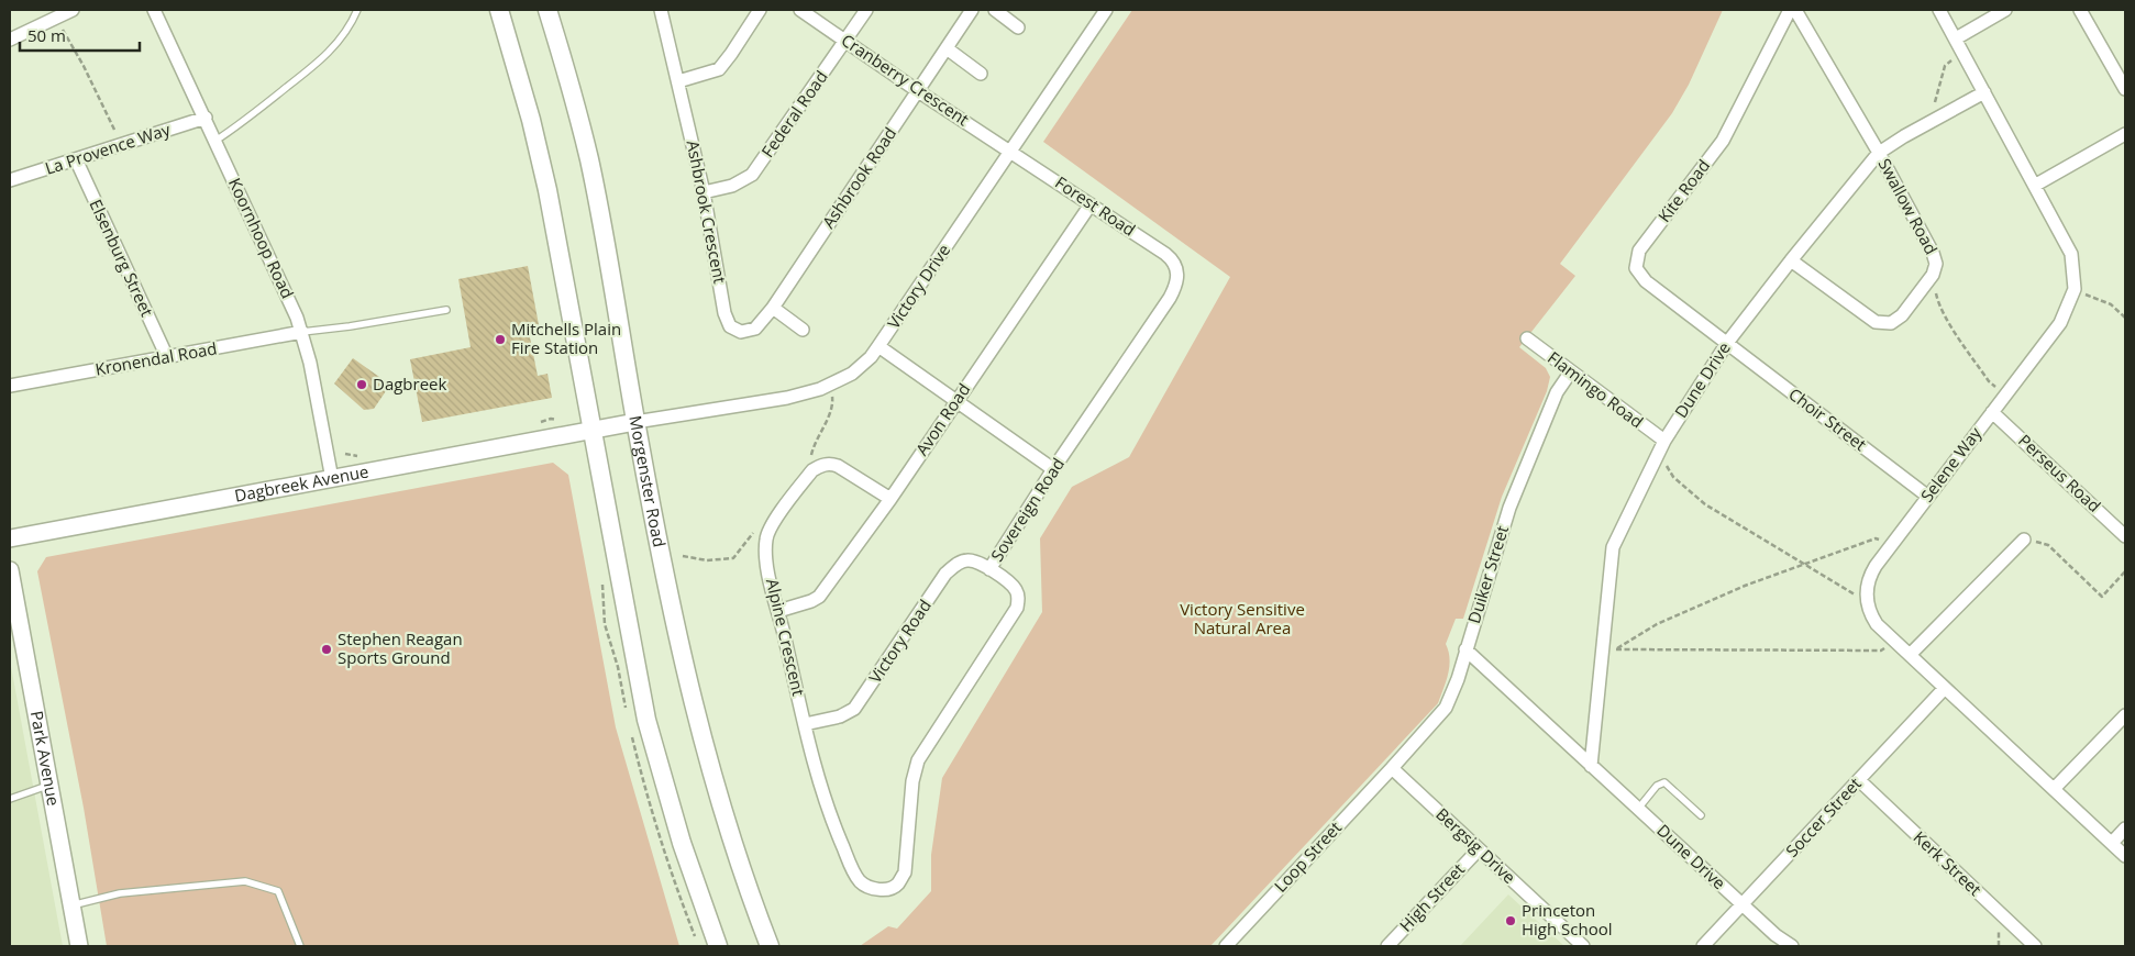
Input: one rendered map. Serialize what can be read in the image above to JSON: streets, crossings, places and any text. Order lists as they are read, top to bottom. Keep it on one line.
{"streets":{"main road":["Morgenster Road"],"street":["Cranberry Crescent","Federal Road","La Provence Way","Ashbrook Road","Kite Road","Forest Road","Swallow Road","Ashbrook Crescent","Koornhoop Road","Elsenburg Street","Victory Drive","Kronendal Road","Dune Drive","Flamingo Road","Avon Road","Choir Street","Selene Way","Perseus Road","Dagbreek Avenue","Sovereign Road","Duiker Street","Alpine Crescent","Victory Road","Park Avenue","Soccer Street","Bergsig Drive","Loop Street","Kerk Street","High Street"]},"crossings":[["Cranberry Crescent","Federal Road"],["Cranberry Crescent","Ashbrook Road"],["Cranberry Crescent","Forest Road"],["Cranberry Crescent","Victory Drive"],["Federal Road","Ashbrook Crescent"],["La Provence Way","Koornhoop Road"],["La Provence Way","Elsenburg Street"],["Ashbrook Road","Ashbrook Crescent"],["Kite Road","Dune Drive"],["Kite Road","Choir Street"],["Forest Road","Victory Drive"],["Forest Road","Avon Road"],["Forest Road","Sovereign Road"],["Swallow Road","Dune Drive"],["Koornhoop Road","Kronendal Road"],["Koornhoop Road","Dagbreek Avenue"],["Elsenburg Street","Kronendal Road"],["Victory Drive","Morgenster Road"],["Victory Drive","Dagbreek Avenue"],["Dune Drive","Flamingo Road"],["Dune Drive","Choir Street"],["Dune Drive","Selene Way"],["Dune Drive","Duiker Street"],["Dune Drive","Soccer Street"],["Flamingo Road","Duiker Street"],["Avon Road","Alpine Crescent"],["Choir Street","Selene Way"],["Selene Way","Perseus Road"],["Morgenster Road","Dagbreek Avenue"],["Sovereign Road","Alpine Crescent"],["Sovereign Road","Victory Road"],["Duiker Street","Bergsig Drive"],["Duiker Street","Loop Street"],["Alpine Crescent","Victory Road"],["Soccer Street","Kerk Street"],["Bergsig Drive","Loop Street"],["Bergsig Drive","High Street"]],"parks":["Victory Sensitive Natural Area"],"places":["Mitchells Plain Fire Station","Dagbreek","Stephen Reagan Sports Ground","Princeton High School"],"scale_bar":"50 m"}
